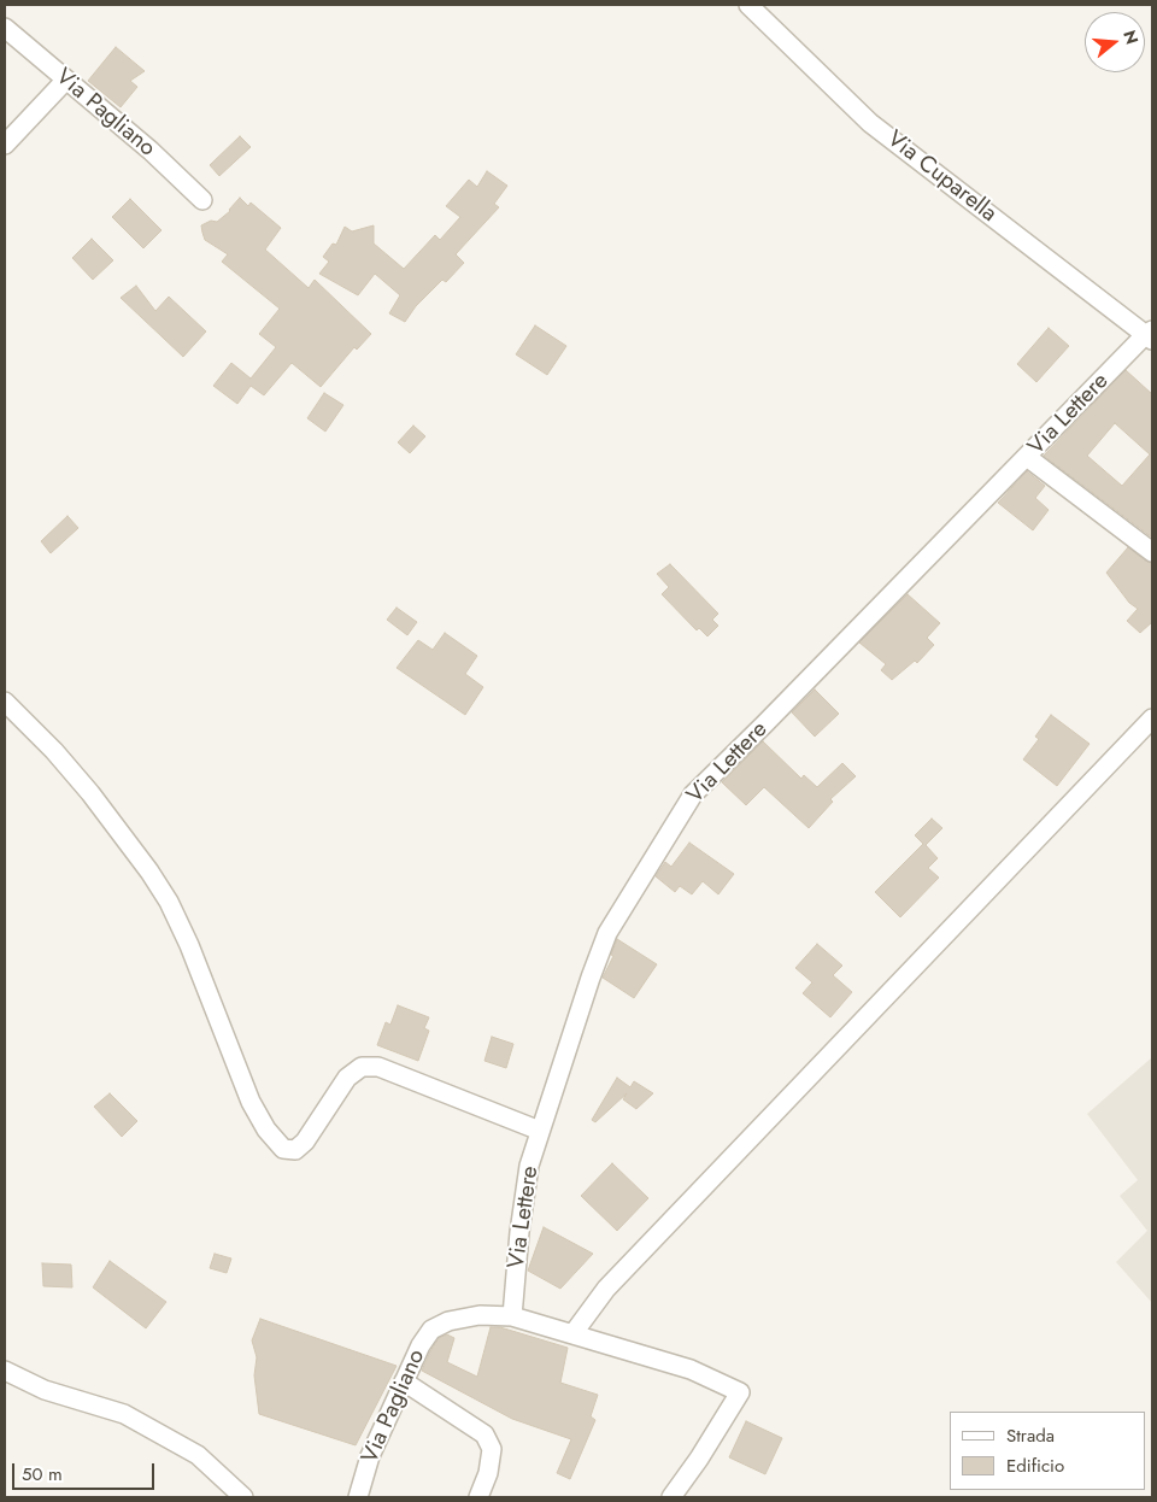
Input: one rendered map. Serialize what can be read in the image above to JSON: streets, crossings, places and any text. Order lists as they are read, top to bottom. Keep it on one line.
{"streets":{"street":["Via Pagliano","Via Cuparella","Via Lettere"]},"crossings":[["Via Pagliano","Via Lettere"],["Via Cuparella","Via Lettere"]],"legend":["Strada","Edificio"],"scale_bar":"50 m","north":"right"}
